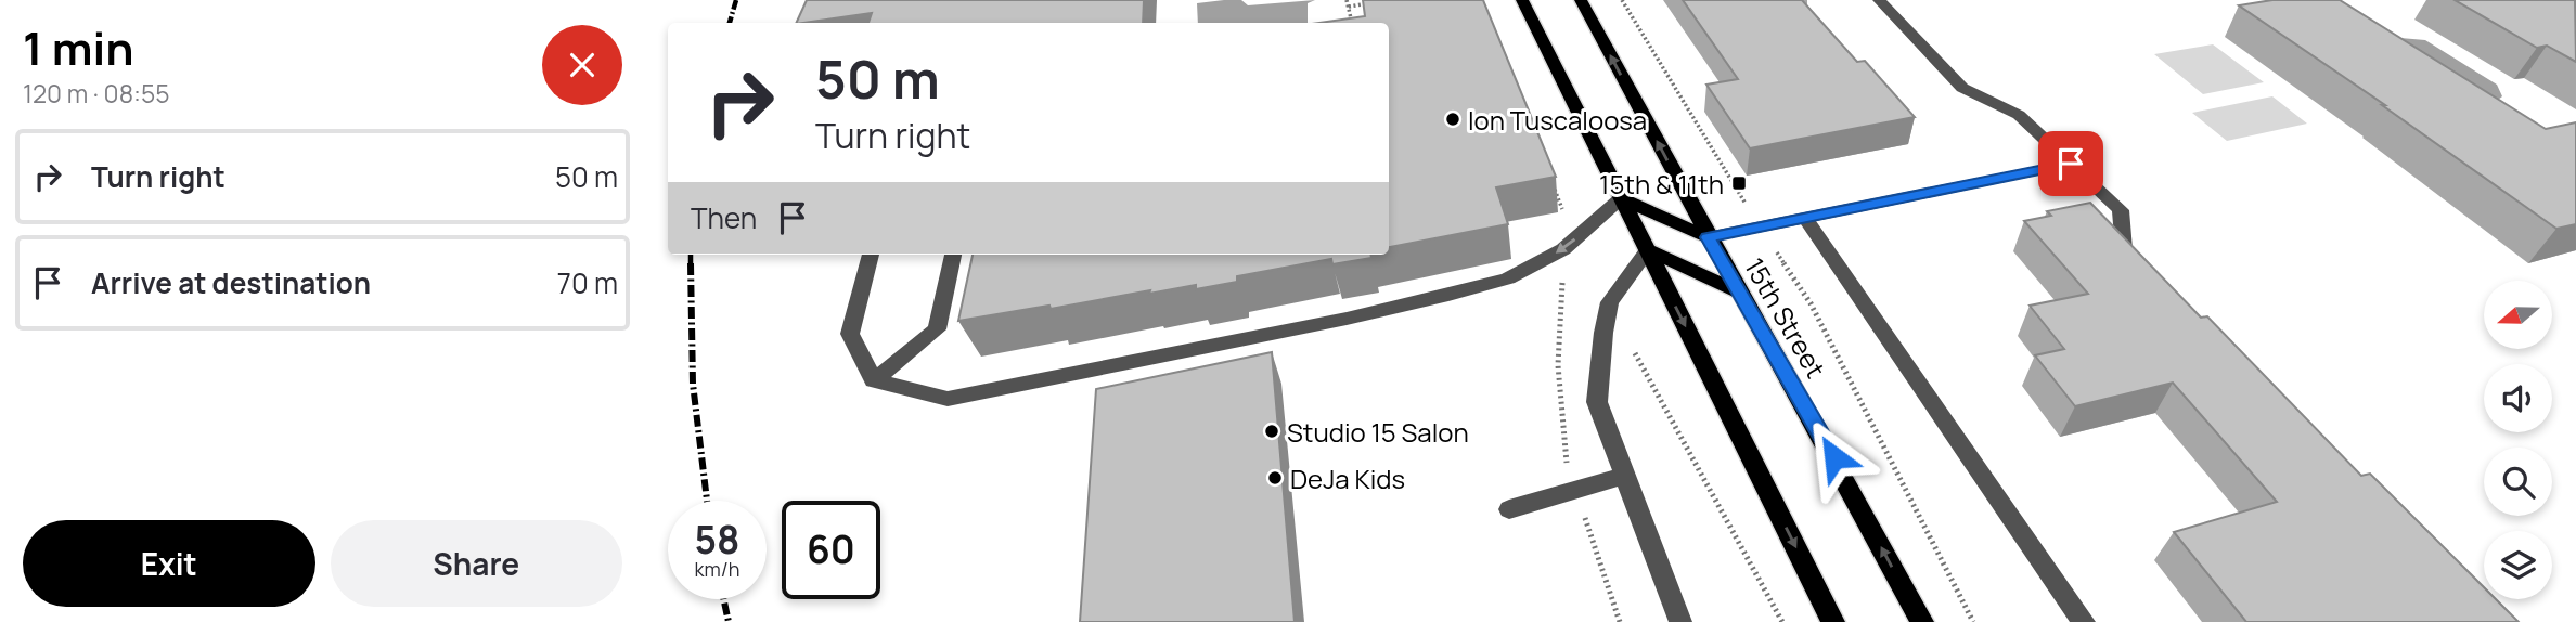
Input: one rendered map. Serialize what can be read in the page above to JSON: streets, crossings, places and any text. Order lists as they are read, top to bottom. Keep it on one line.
{"streets":{"main road":["15th Street"]},"places":{"other":["Ion Tuscaloosa","Studio 15 Salon","DeJa Kids"],"transit":["15th & 11th"]},"north":"left","page":{"heading":["1 min","120 m · 08:55"],"turn":["50 m","Turn right"],"list":[{"name":"Turn right","value":"50 m"},{"name":"Arrive at destination","value":"70 m"}],"then":"Then","speed":"58 km/h","limit":"60","buttons":["Exit","Share"]}}
